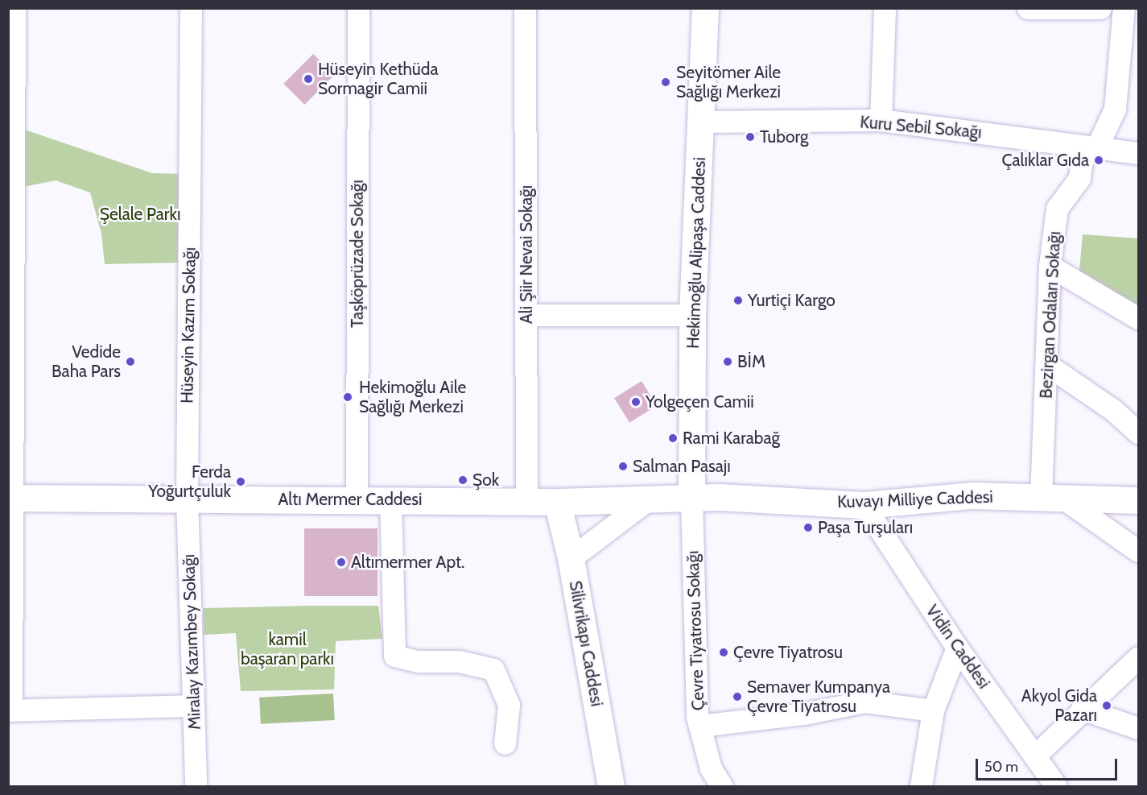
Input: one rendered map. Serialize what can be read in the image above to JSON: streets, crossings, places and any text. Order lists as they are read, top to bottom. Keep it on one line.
{"streets":{"street":["Kuru Sebil Sokağı","Hekimoğlu Alipaşa Caddesi","Taşköprüzade Sokağı","Ali Şiir Nevai Sokağı","Bezirgan Odaları Sokağı","Hüseyin Kazım Sokağı","Altı Mermer Caddesi","Kuvayı Milliye Caddesi","Çevre Tiyatrosu Sokağı","Miralay Kazımbey Sokağı","Silivrikapı Caddesi","Vidin Caddesi"]},"crossings":[["Kuru Sebil Sokağı","Hekimoğlu Alipaşa Caddesi"],["Kuru Sebil Sokağı","Bezirgan Odaları Sokağı"],["Hekimoğlu Alipaşa Caddesi","Altı Mermer Caddesi"],["Hekimoğlu Alipaşa Caddesi","Kuvayı Milliye Caddesi"],["Hekimoğlu Alipaşa Caddesi","Çevre Tiyatrosu Sokağı"],["Taşköprüzade Sokağı","Altı Mermer Caddesi"],["Ali Şiir Nevai Sokağı","Altı Mermer Caddesi"],["Bezirgan Odaları Sokağı","Kuvayı Milliye Caddesi"],["Hüseyin Kazım Sokağı","Altı Mermer Caddesi"],["Hüseyin Kazım Sokağı","Miralay Kazımbey Sokağı"],["Altı Mermer Caddesi","Kuvayı Milliye Caddesi"],["Altı Mermer Caddesi","Çevre Tiyatrosu Sokağı"],["Altı Mermer Caddesi","Miralay Kazımbey Sokağı"],["Altı Mermer Caddesi","Silivrikapı Caddesi"],["Kuvayı Milliye Caddesi","Çevre Tiyatrosu Sokağı"],["Kuvayı Milliye Caddesi","Vidin Caddesi"]],"parks":["Şelale Parkı","kamil başaran parkı"],"places":["Hüseyin Kethüda Sormagir Camii","Seyitömer Aile Sağlığı Merkezi","Tuborg","Çalıklar Gıda","Yurtiçi Kargo","Vedide Baha Pars","BİM","Hekimoğlu Aile Sağlığı Merkezi","Yolgeçen Camii","Rami Karabağ","Salman Pasajı","Şok","Ferda Yoğurtçuluk","Paşa Turşuları","Altımermer Apt.","Çevre Tiyatrosu","Semaver Kumpanya Çevre Tiyatrosu","Akyol Gida Pazarı"],"scale_bar":"50 m"}
